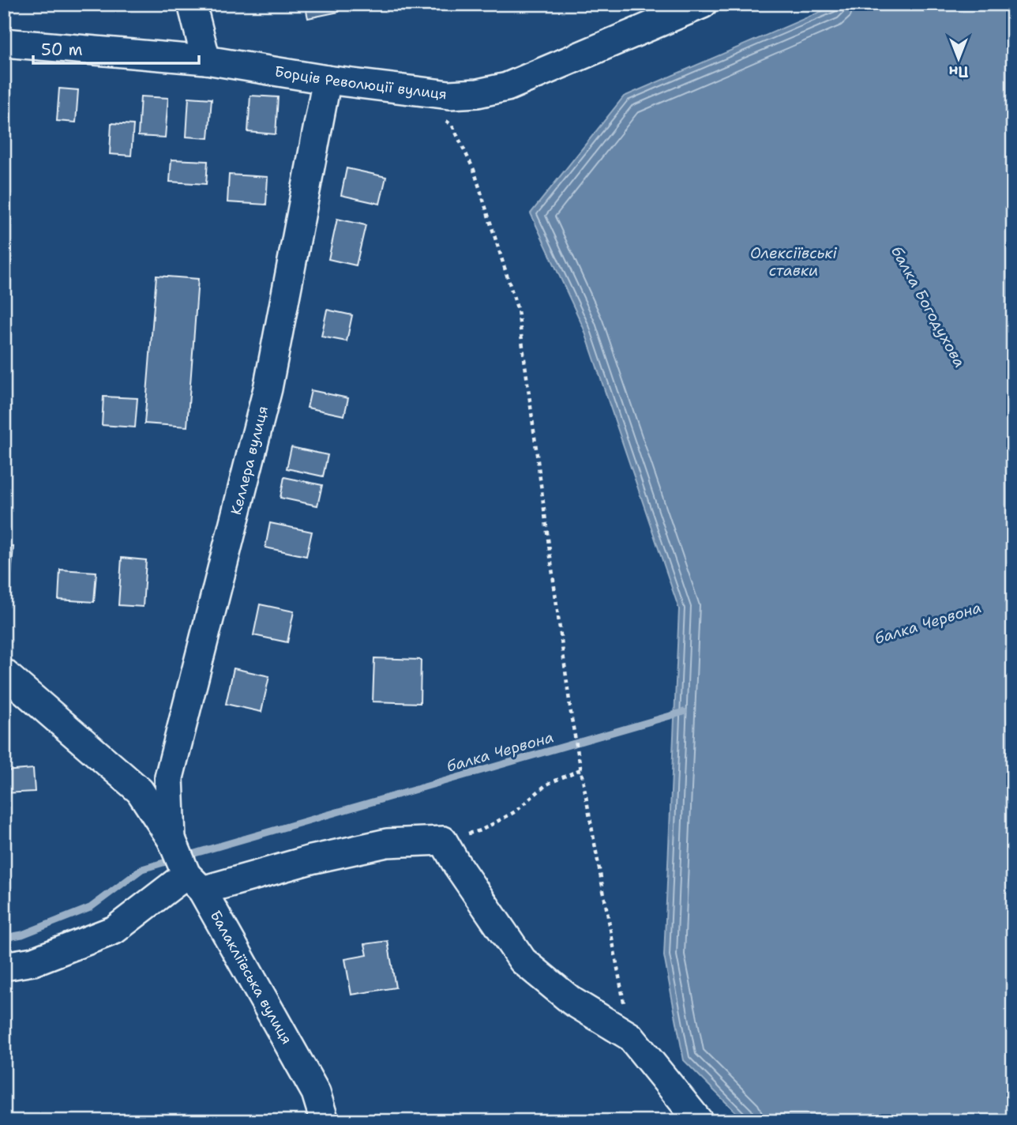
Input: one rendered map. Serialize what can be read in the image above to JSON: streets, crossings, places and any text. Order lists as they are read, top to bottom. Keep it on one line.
{"streets":{"street":["Борців Революції вулиця","Келлера вулиця","Балакліївська вулиця"]},"crossings":[["Борців Революції вулиця","Келлера вулиця"],["Келлера вулиця","Балакліївська вулиця"]],"water":["Олексіївські ставки","балка Богодухова","балка Червона"],"scale_bar":"50 m","north":"bottom"}
